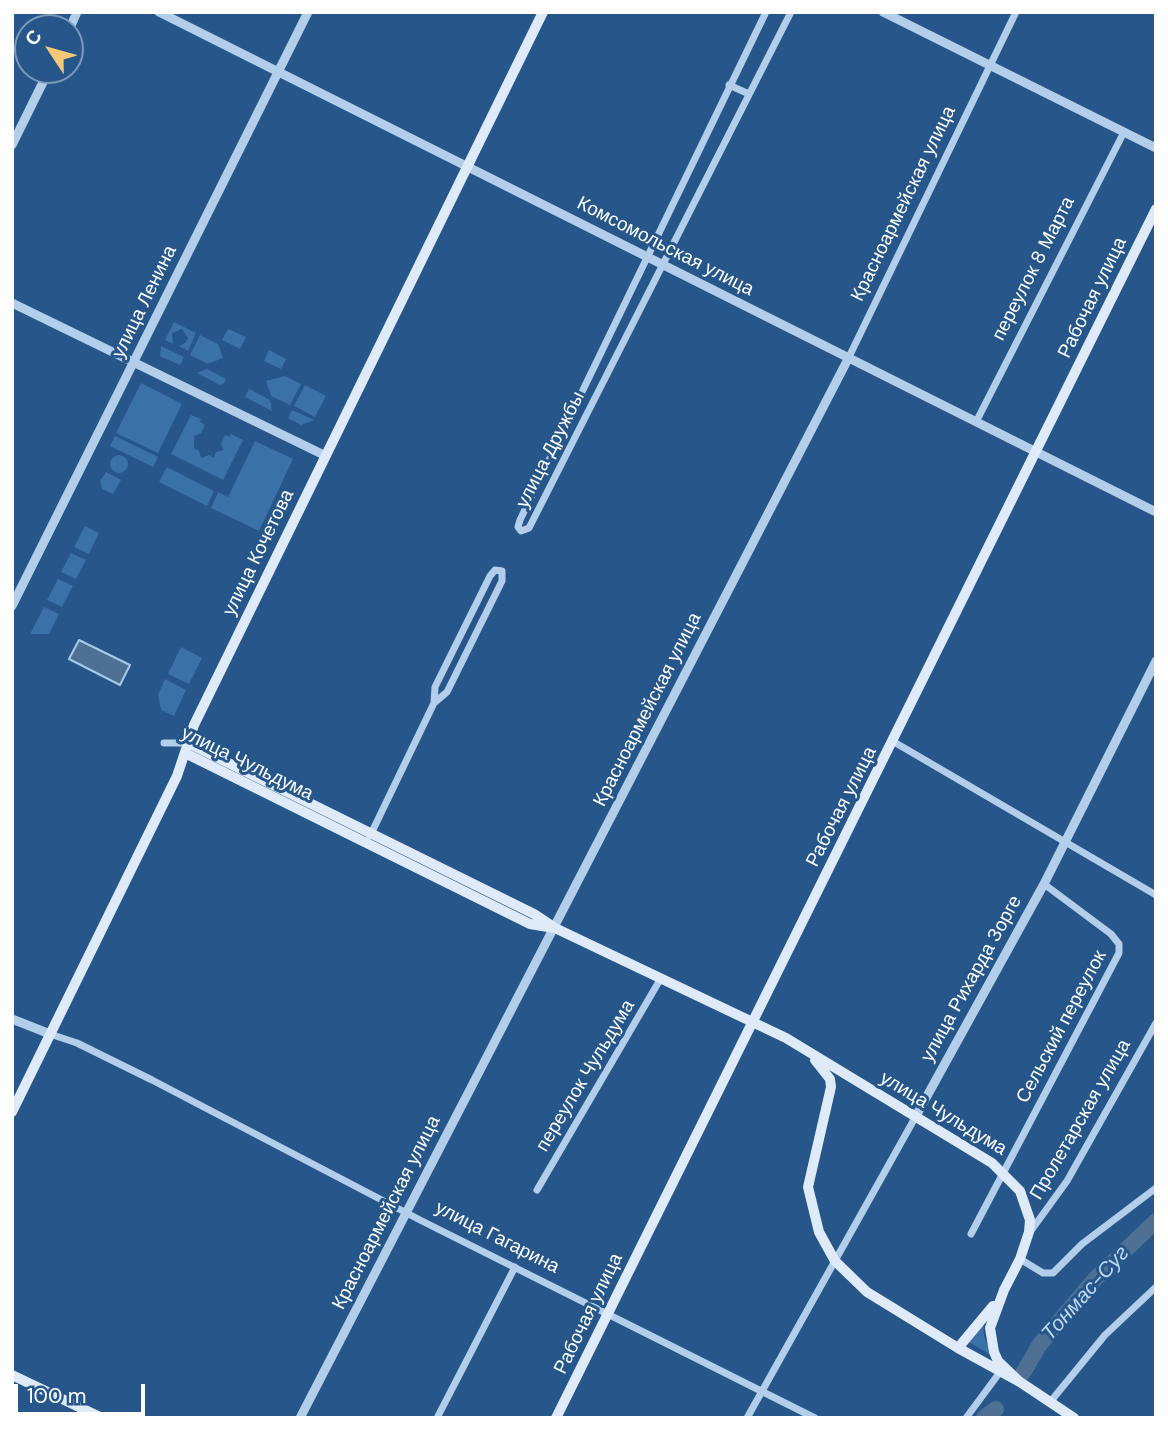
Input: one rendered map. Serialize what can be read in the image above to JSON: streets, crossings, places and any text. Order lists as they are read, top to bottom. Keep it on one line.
{"streets":{"main road":["Рабочая улица","улица Кочетова","улица Чульдума"],"street":["Красноармейская улица","Комсомольская улица","переулок 8 Марта","улица Ленина","улица Дружбы","улица Рихарда Зорге","Сельский переулок","переулок Чульдума","Пролетарская улица","улица Гагарина"]},"crossings":[["Красноармейская улица","Комсомольская улица"],["Красноармейская улица","улица Чульдума"],["Красноармейская улица","улица Гагарина"],["Комсомольская улица","переулок 8 Марта"],["Комсомольская улица","Рабочая улица"],["Комсомольская улица","улица Ленина"],["Комсомольская улица","улица Дружбы"],["Комсомольская улица","улица Кочетова"],["Рабочая улица","улица Чульдума"],["Рабочая улица","улица Гагарина"],["улица Кочетова","улица Чульдума"],["улица Кочетова","улица Гагарина"],["улица Чульдума","улица Рихарда Зорге"],["улица Чульдума","Сельский переулок"],["улица Чульдума","переулок Чульдума"],["улица Чульдума","Пролетарская улица"],["улица Рихарда Зорге","Сельский переулок"],["улица Рихарда Зорге","улица Гагарина"]],"water":["Тонмас-Суг"],"scale_bar":"100 m","north":"top left"}
